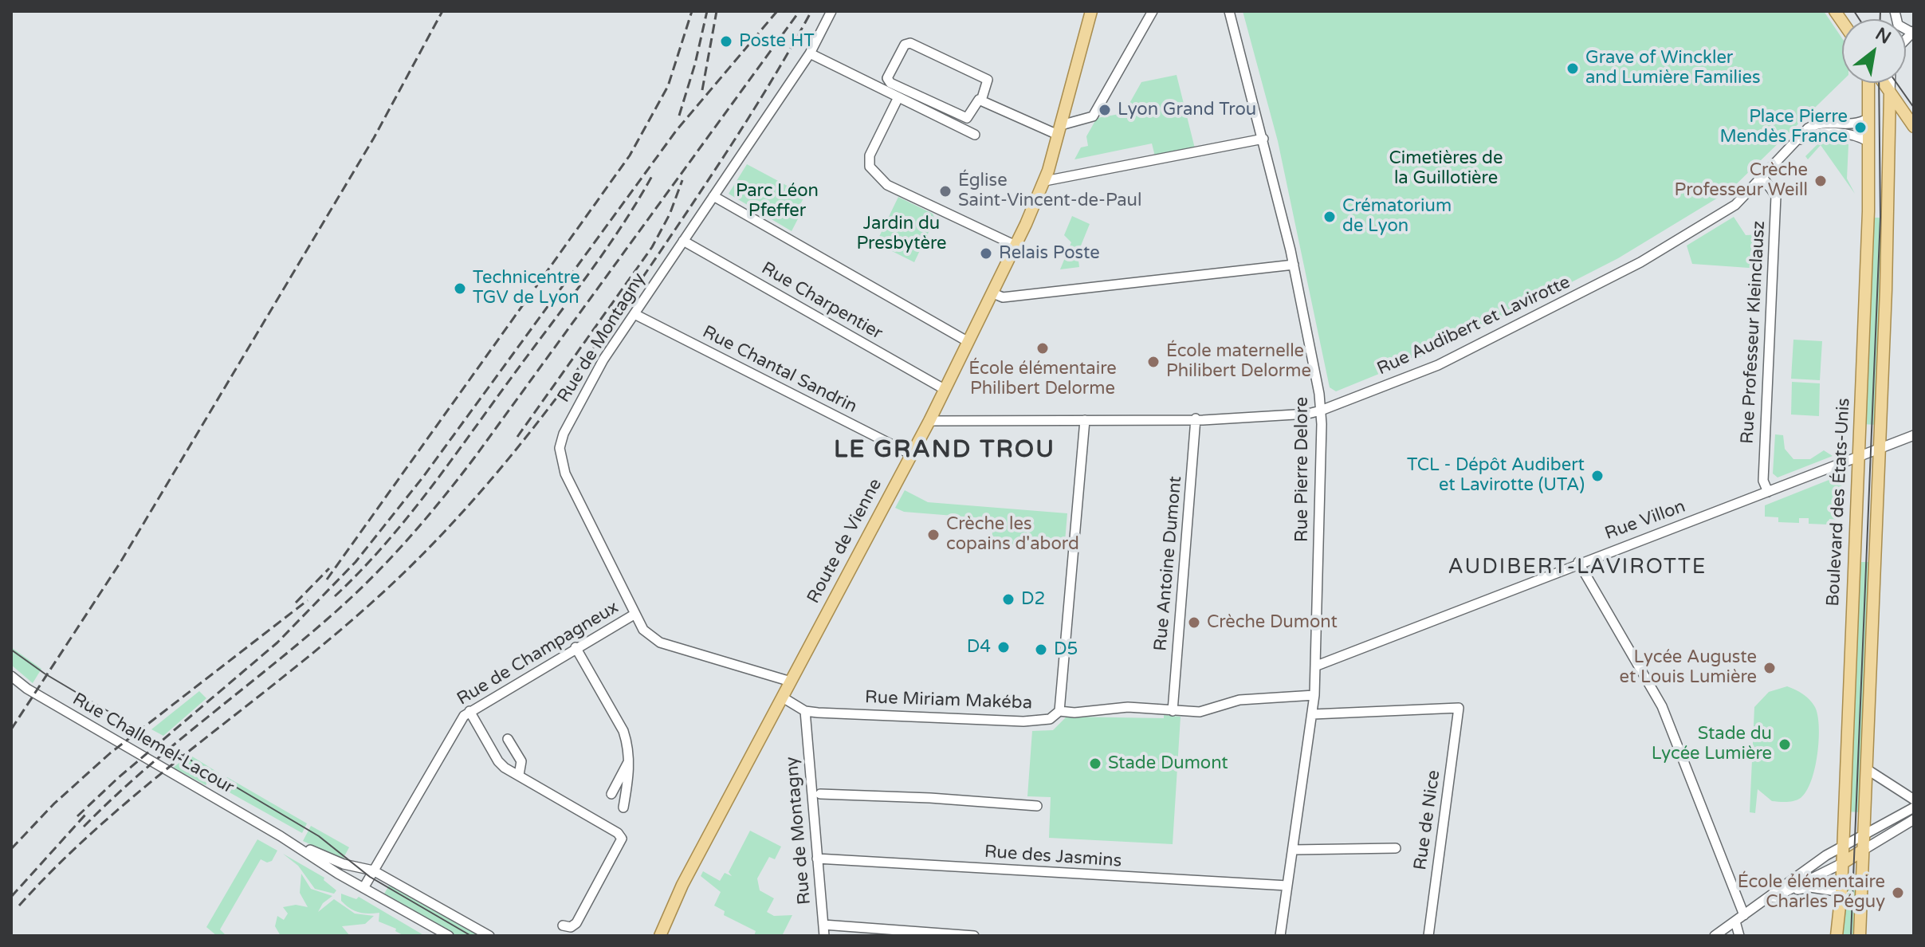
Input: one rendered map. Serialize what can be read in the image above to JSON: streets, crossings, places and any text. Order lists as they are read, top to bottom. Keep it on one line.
{"streets":{"main road":["Boulevard des États-Unis","Route de Vienne"],"street":["Rue Charpentier","Rue Audibert et Lavirotte","Rue Professeur Kleinclausz","Rue de Montagny","Rue Chantal Sandrin","Rue Pierre Delore","Rue Villon","Rue Antoine Dumont","Rue de Champagneux","Rue Miriam Makéba","Rue Challemel-Lacour","Rue de Nice","Rue des Jasmins"]},"crossings":[["Rue Charpentier","Rue de Montagny"],["Rue Charpentier","Route de Vienne"],["Rue Audibert et Lavirotte","Rue Professeur Kleinclausz"],["Rue Audibert et Lavirotte","Rue Pierre Delore"],["Rue Audibert et Lavirotte","Boulevard des États-Unis"],["Rue Audibert et Lavirotte","Route de Vienne"],["Rue Audibert et Lavirotte","Rue Antoine Dumont"],["Rue Professeur Kleinclausz","Rue Villon"],["Rue de Montagny","Rue Chantal Sandrin"],["Rue de Montagny","Route de Vienne"],["Rue de Montagny","Rue de Champagneux"],["Rue de Montagny","Rue Miriam Makéba"],["Rue de Montagny","Rue des Jasmins"],["Rue Chantal Sandrin","Route de Vienne"],["Rue Pierre Delore","Rue Villon"],["Rue Pierre Delore","Rue Miriam Makéba"],["Rue Pierre Delore","Rue de Nice"],["Rue Pierre Delore","Rue des Jasmins"],["Boulevard des États-Unis","Rue Villon"],["Rue Antoine Dumont","Rue Miriam Makéba"],["Rue de Champagneux","Rue Challemel-Lacour"]],"districts":["LE GRAND TROU","AUDIBERT-LAVIROTTE"],"parks":["Cimetières de la Guillotière","Parc Léon Pfeffer","Jardin du Presbytère"],"places":["Poste HT","Grave of Winckler and Lumière Families","Lyon Grand Trou","Place Pierre Mendès France","Crèche Professeur Weill","Église Saint-Vincent-de-Paul","Crématorium de Lyon","Relais Poste","Technicentre TGV de Lyon","École élémentaire Philibert Delorme","École maternelle Philibert Delorme","TCL - Dépôt Audibert et Lavirotte (UTA)","Crèche les copains d'abord","D2","Crèche Dumont","D4","D5","Lycée Auguste et Louis Lumière","Stade du Lycée Lumière","Stade Dumont","École élémentaire Charles Péguy"],"north":"top right"}
